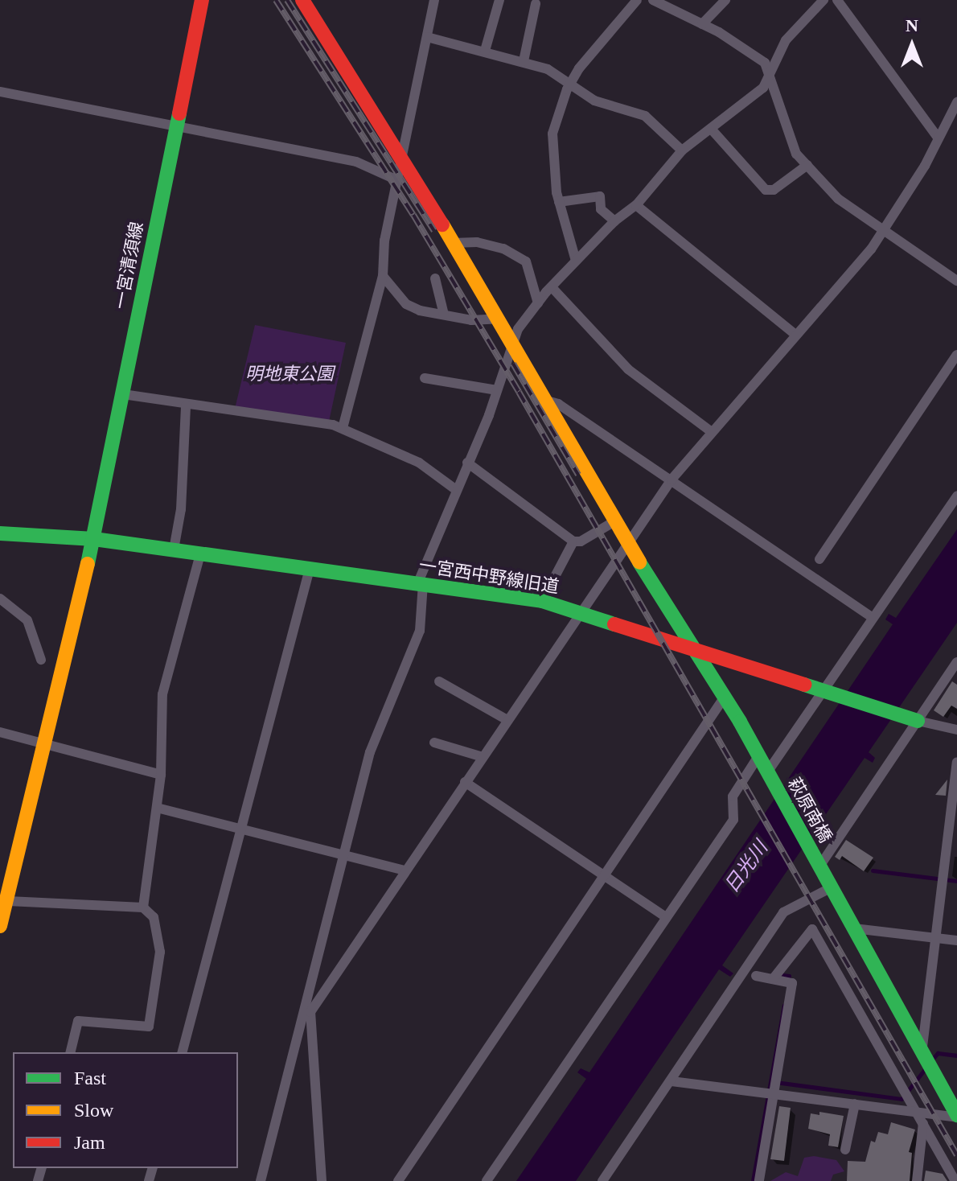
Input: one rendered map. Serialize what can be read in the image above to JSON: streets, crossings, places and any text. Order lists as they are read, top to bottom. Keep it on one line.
{"streets":{"street":["一宮清須線","一宮西中野線旧道","萩原南橋"]},"crossings":[["一宮清須線","一宮西中野線旧道"],["一宮西中野線旧道","萩原南橋"]],"water":["日光川"],"parks":["明地東公園"],"legend":["Fast","Slow","Jam"],"north":"top"}
